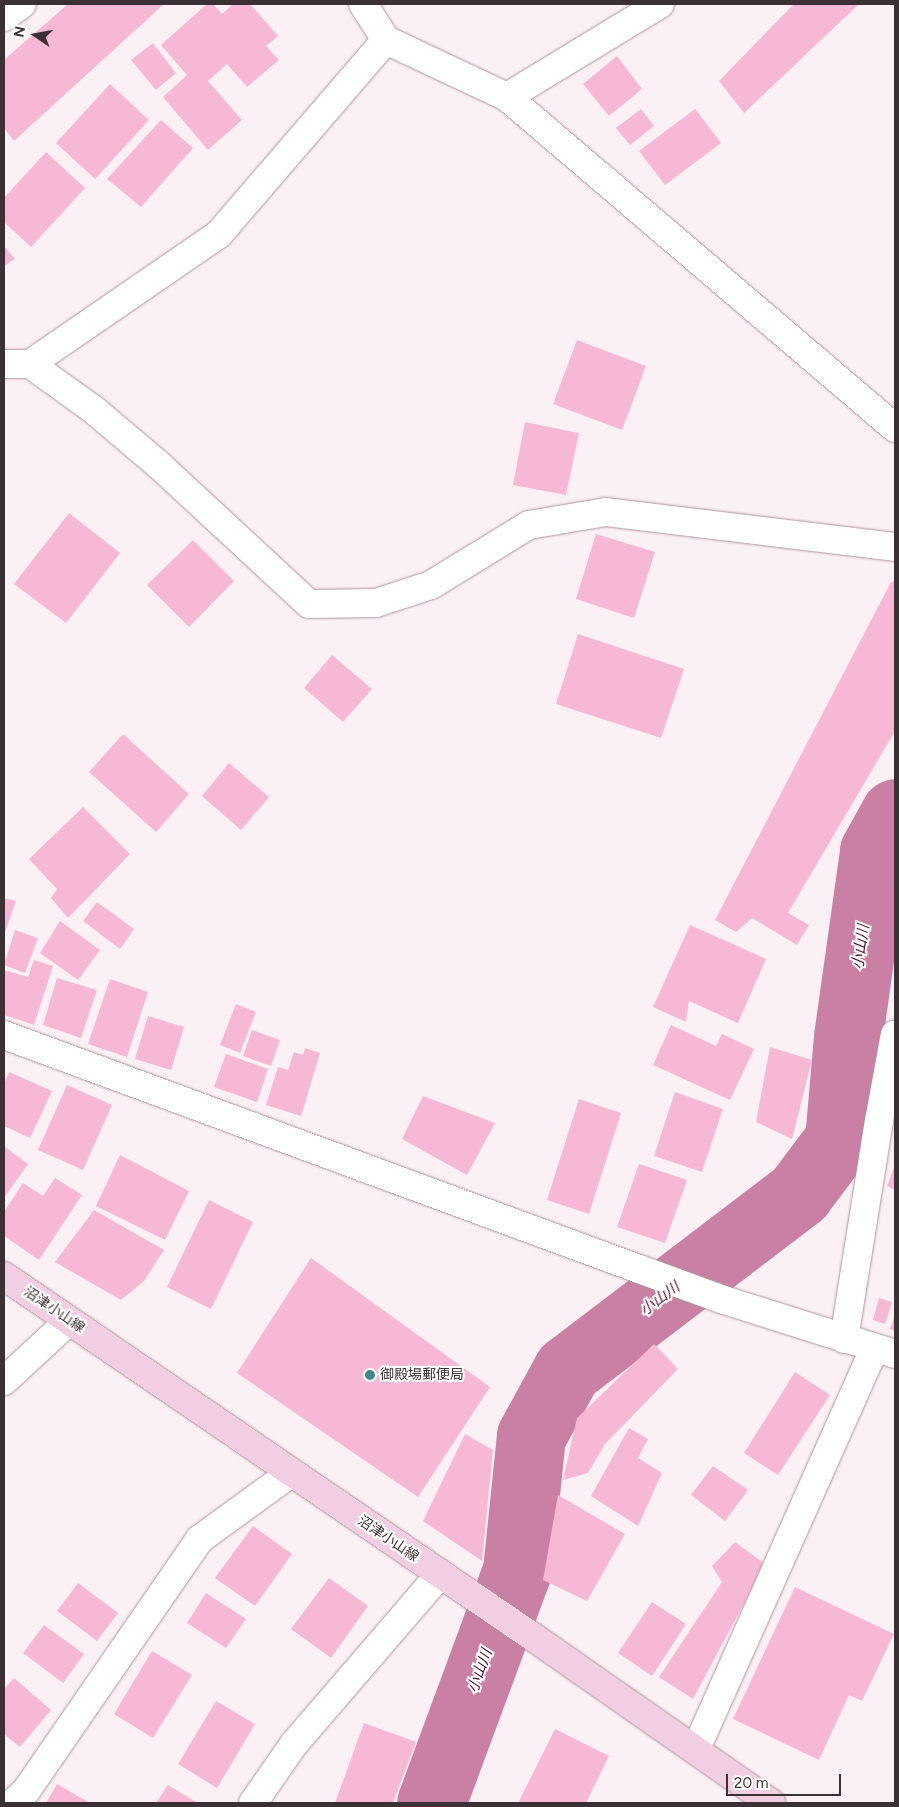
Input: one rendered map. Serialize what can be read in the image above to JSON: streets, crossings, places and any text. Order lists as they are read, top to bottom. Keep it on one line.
{"streets":{"main road":["沼津小山線"]},"water":["小山川"],"places":["御殿場郵便局"],"scale_bar":"20 m","north":"left"}
